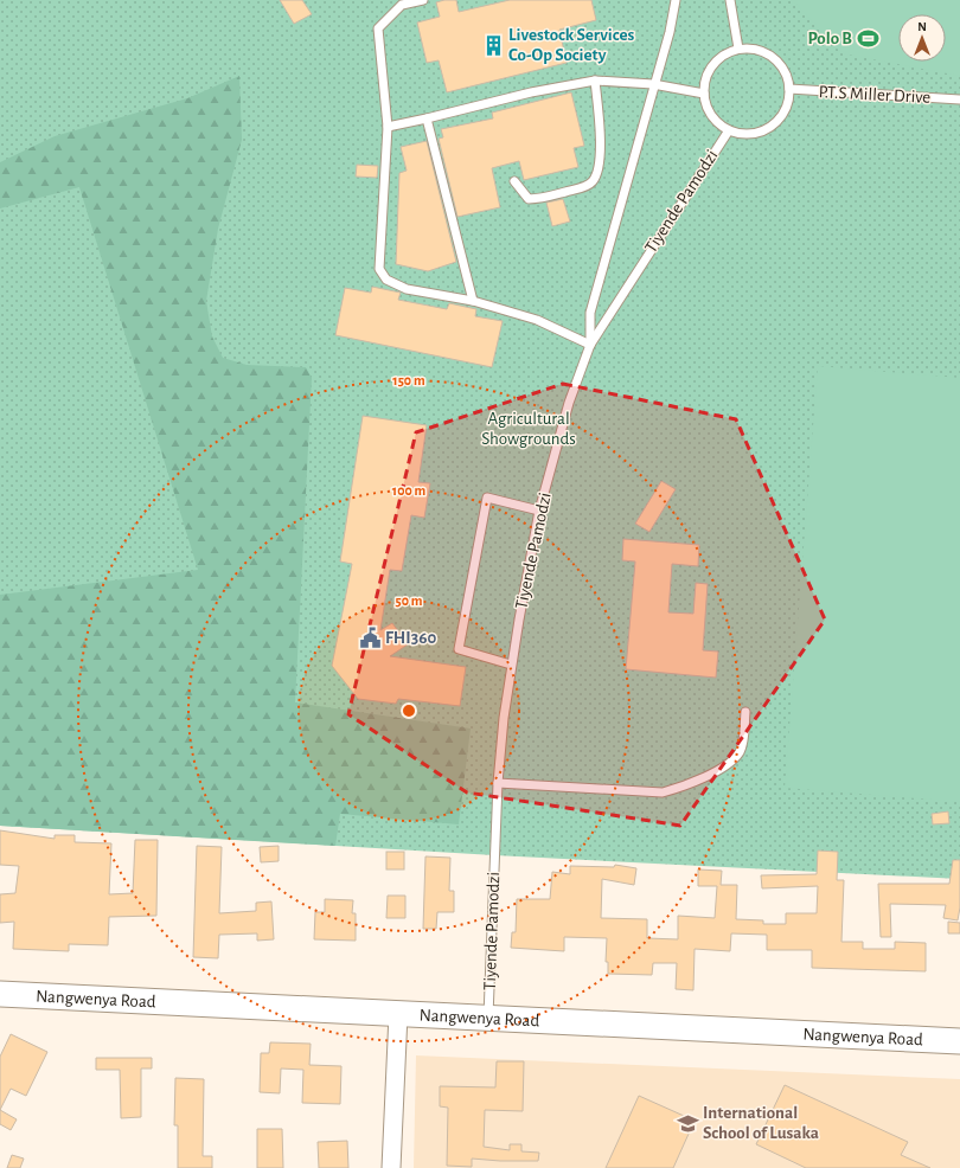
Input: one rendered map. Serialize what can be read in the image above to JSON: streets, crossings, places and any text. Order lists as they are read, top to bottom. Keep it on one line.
{"streets":{"main road":["Nangwenya Road"],"lane":["P.T.S Miller Drive","Tiyende Pamodzi"]},"crossings":[["P.T.S Miller Drive","Tiyende Pamodzi"],["Tiyende Pamodzi","Nangwenya Road"]],"parks":["Agricultural Showgrounds"],"places":{"sports":["Polo B"],"building":["Livestock Services Co-Op Society"],"public building":["FHI360"],"school or university":["International School of Lusaka"]},"north":"top","rings":["150 m","100 m","50 m"]}
